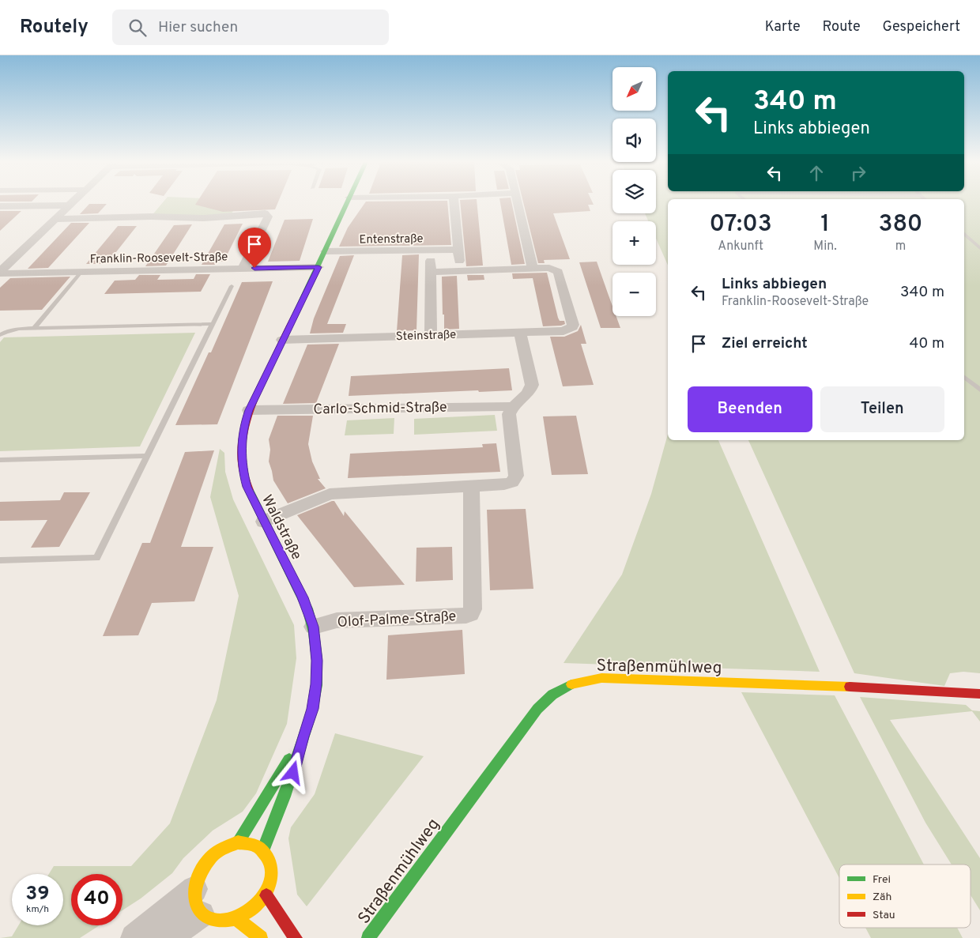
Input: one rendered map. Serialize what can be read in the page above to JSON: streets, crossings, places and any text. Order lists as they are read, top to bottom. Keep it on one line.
{"streets":{"street":["Entenstraße","Franklin-Roosevelt-Straße","Steinstraße","Carlo-Schmid-Straße","Waldstraße","Olof-Palme-Straße","Straßenmühlweg"]},"crossings":[["Entenstraße","Waldstraße"],["Franklin-Roosevelt-Straße","Waldstraße"],["Steinstraße","Waldstraße"],["Carlo-Schmid-Straße","Waldstraße"],["Waldstraße","Olof-Palme-Straße"]],"legend":["Frei","Zäh","Stau"],"north":"bottom left","page":{"header":"Routely","search":"Hier suchen","nav":["Karte","Route","Gespeichert"],"map_buttons":["+","−"],"turn":["340 m","Links abbiegen"],"eta":["07:03","Ankunft","1","Min.","380","m"],"list":[{"name":"Links abbiegen","note":"Franklin-Roosevelt-Straße","value":"340 m"},{"name":"Ziel erreicht","value":"40 m"}],"buttons":["Beenden","Teilen"],"speed":"39 km/h","limit":"40"}}
